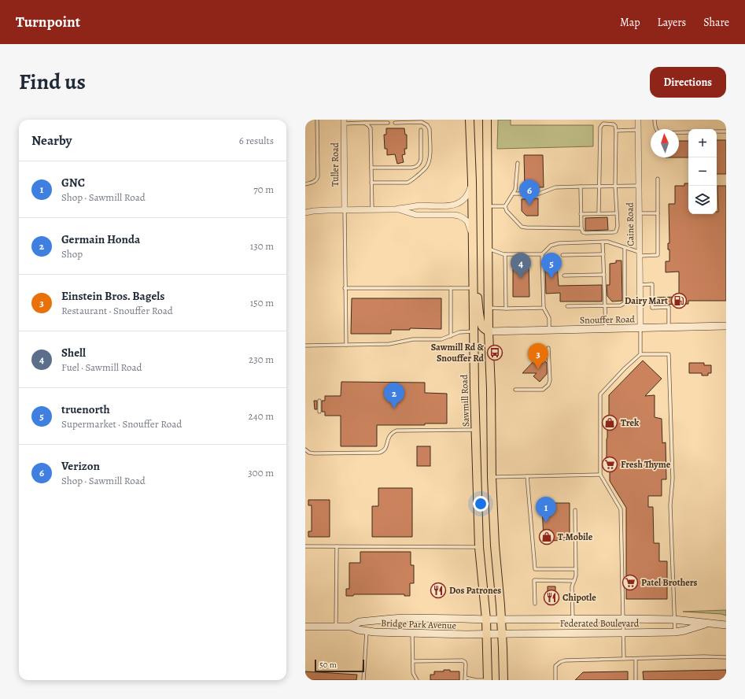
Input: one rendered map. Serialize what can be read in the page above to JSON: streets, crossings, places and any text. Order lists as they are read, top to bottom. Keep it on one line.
{"streets":{"main road":["Snouffer Road","Sawmill Road","Federated Boulevard","Bridge Park Avenue"],"street":["Tuller Road","Caine Road"]},"crossings":[["Caine Road","Snouffer Road"],["Sawmill Road","Federated Boulevard"],["Sawmill Road","Bridge Park Avenue"],["Federated Boulevard","Bridge Park Avenue"]],"places":{"fuel station":["Dairy Mart"],"bus stop":["Sawmill Rd & Snouffer Rd"],"shop":["Trek","T-Mobile"],"supermarket":["Fresh Thyme","Patel Brothers"],"restaurant":["Dos Patrones","Chipotle"]},"scale_bar":"50 m","north":"top","page":{"header":"Turnpoint","nav":["Map","Layers","Share"],"title":"Find us","buttons":"Directions","heading":["Nearby","6 results"],"map_buttons":["+","−"],"list":[{"mark":"1","name":"GNC","note":"Shop · Sawmill Road","value":"70 m"},{"mark":"2","name":"Germain Honda","note":"Shop","value":"130 m"},{"mark":"3","name":"Einstein Bros. Bagels","note":"Restaurant · Snouffer Road","value":"150 m"},{"mark":"4","name":"Shell","note":"Fuel · Sawmill Road","value":"230 m"},{"mark":"5","name":"truenorth","note":"Supermarket · Snouffer Road","value":"240 m"},{"mark":"6","name":"Verizon","note":"Shop · Sawmill Road","value":"300 m"}],"pins":["6","4","5","3","2","1"],"scale":"50 m"}}
